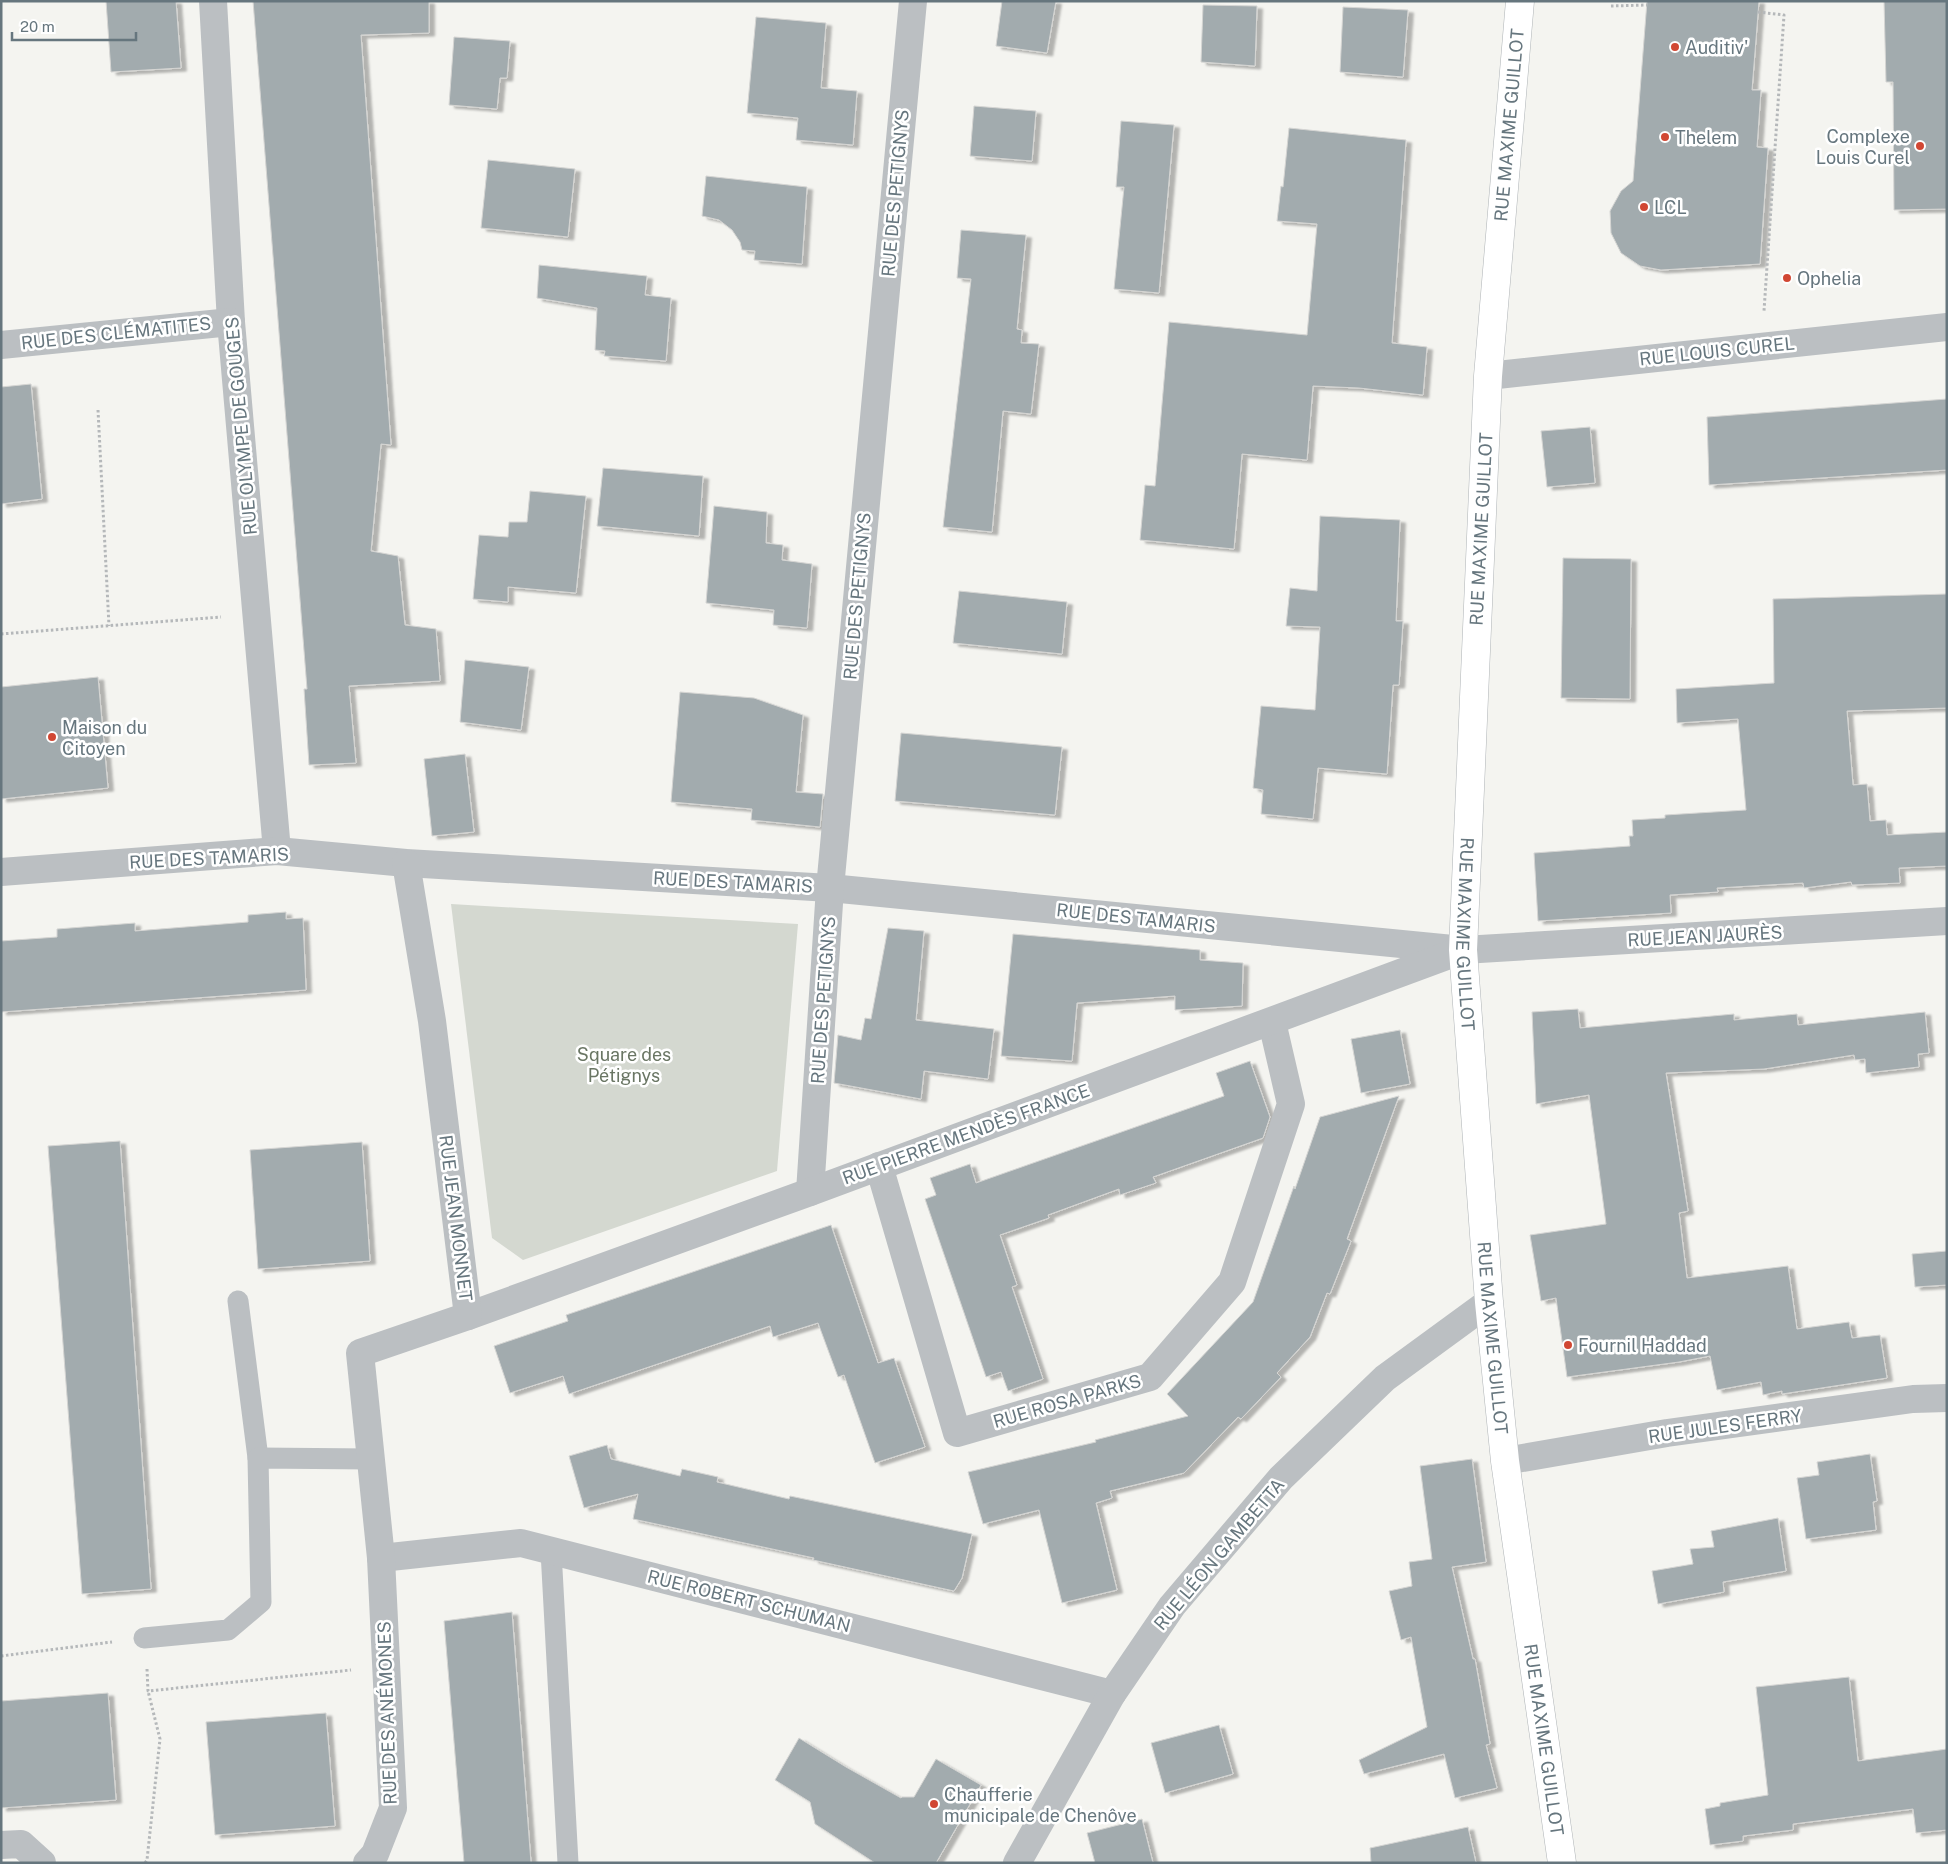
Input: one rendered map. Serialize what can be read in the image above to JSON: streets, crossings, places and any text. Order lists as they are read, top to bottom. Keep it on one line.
{"streets":{"street":["RUE MAXIME GUILLOT","RUE DES PETIGNYS","RUE DES CLÉMATITES","RUE LOUIS CUREL","RUE OLYMPE DE GOUGES","RUE DES TAMARIS","RUE JEAN JAURÈS","RUE PIERRE MENDÈS FRANCE","RUE JEAN MONNET","RUE ROSA PARKS","RUE JULES FERRY","RUE LÉON GAMBETTA","RUE ROBERT SCHUMAN","RUE DES ANÉMONES"]},"crossings":[["RUE MAXIME GUILLOT","RUE LOUIS CUREL"],["RUE MAXIME GUILLOT","RUE DES TAMARIS"],["RUE MAXIME GUILLOT","RUE JEAN JAURÈS"],["RUE MAXIME GUILLOT","RUE PIERRE MENDÈS FRANCE"],["RUE MAXIME GUILLOT","RUE JULES FERRY"],["RUE MAXIME GUILLOT","RUE LÉON GAMBETTA"],["RUE DES PETIGNYS","RUE DES TAMARIS"],["RUE DES PETIGNYS","RUE PIERRE MENDÈS FRANCE"],["RUE DES CLÉMATITES","RUE OLYMPE DE GOUGES"],["RUE OLYMPE DE GOUGES","RUE DES TAMARIS"],["RUE DES TAMARIS","RUE JEAN JAURÈS"],["RUE DES TAMARIS","RUE PIERRE MENDÈS FRANCE"],["RUE DES TAMARIS","RUE JEAN MONNET"],["RUE JEAN JAURÈS","RUE PIERRE MENDÈS FRANCE"],["RUE PIERRE MENDÈS FRANCE","RUE JEAN MONNET"],["RUE PIERRE MENDÈS FRANCE","RUE ROSA PARKS"],["RUE JEAN MONNET","RUE ROBERT SCHUMAN"],["RUE JEAN MONNET","RUE DES ANÉMONES"],["RUE LÉON GAMBETTA","RUE ROBERT SCHUMAN"],["RUE ROBERT SCHUMAN","RUE DES ANÉMONES"]],"parks":["Square des Pétignys"],"places":["Auditiv'","Thelem","Complexe Louis Curel","LCL","Ophelia","Maison du Citoyen","Fournil Haddad","Chaufferie municipale de Chenôve"],"scale_bar":"20 m"}
